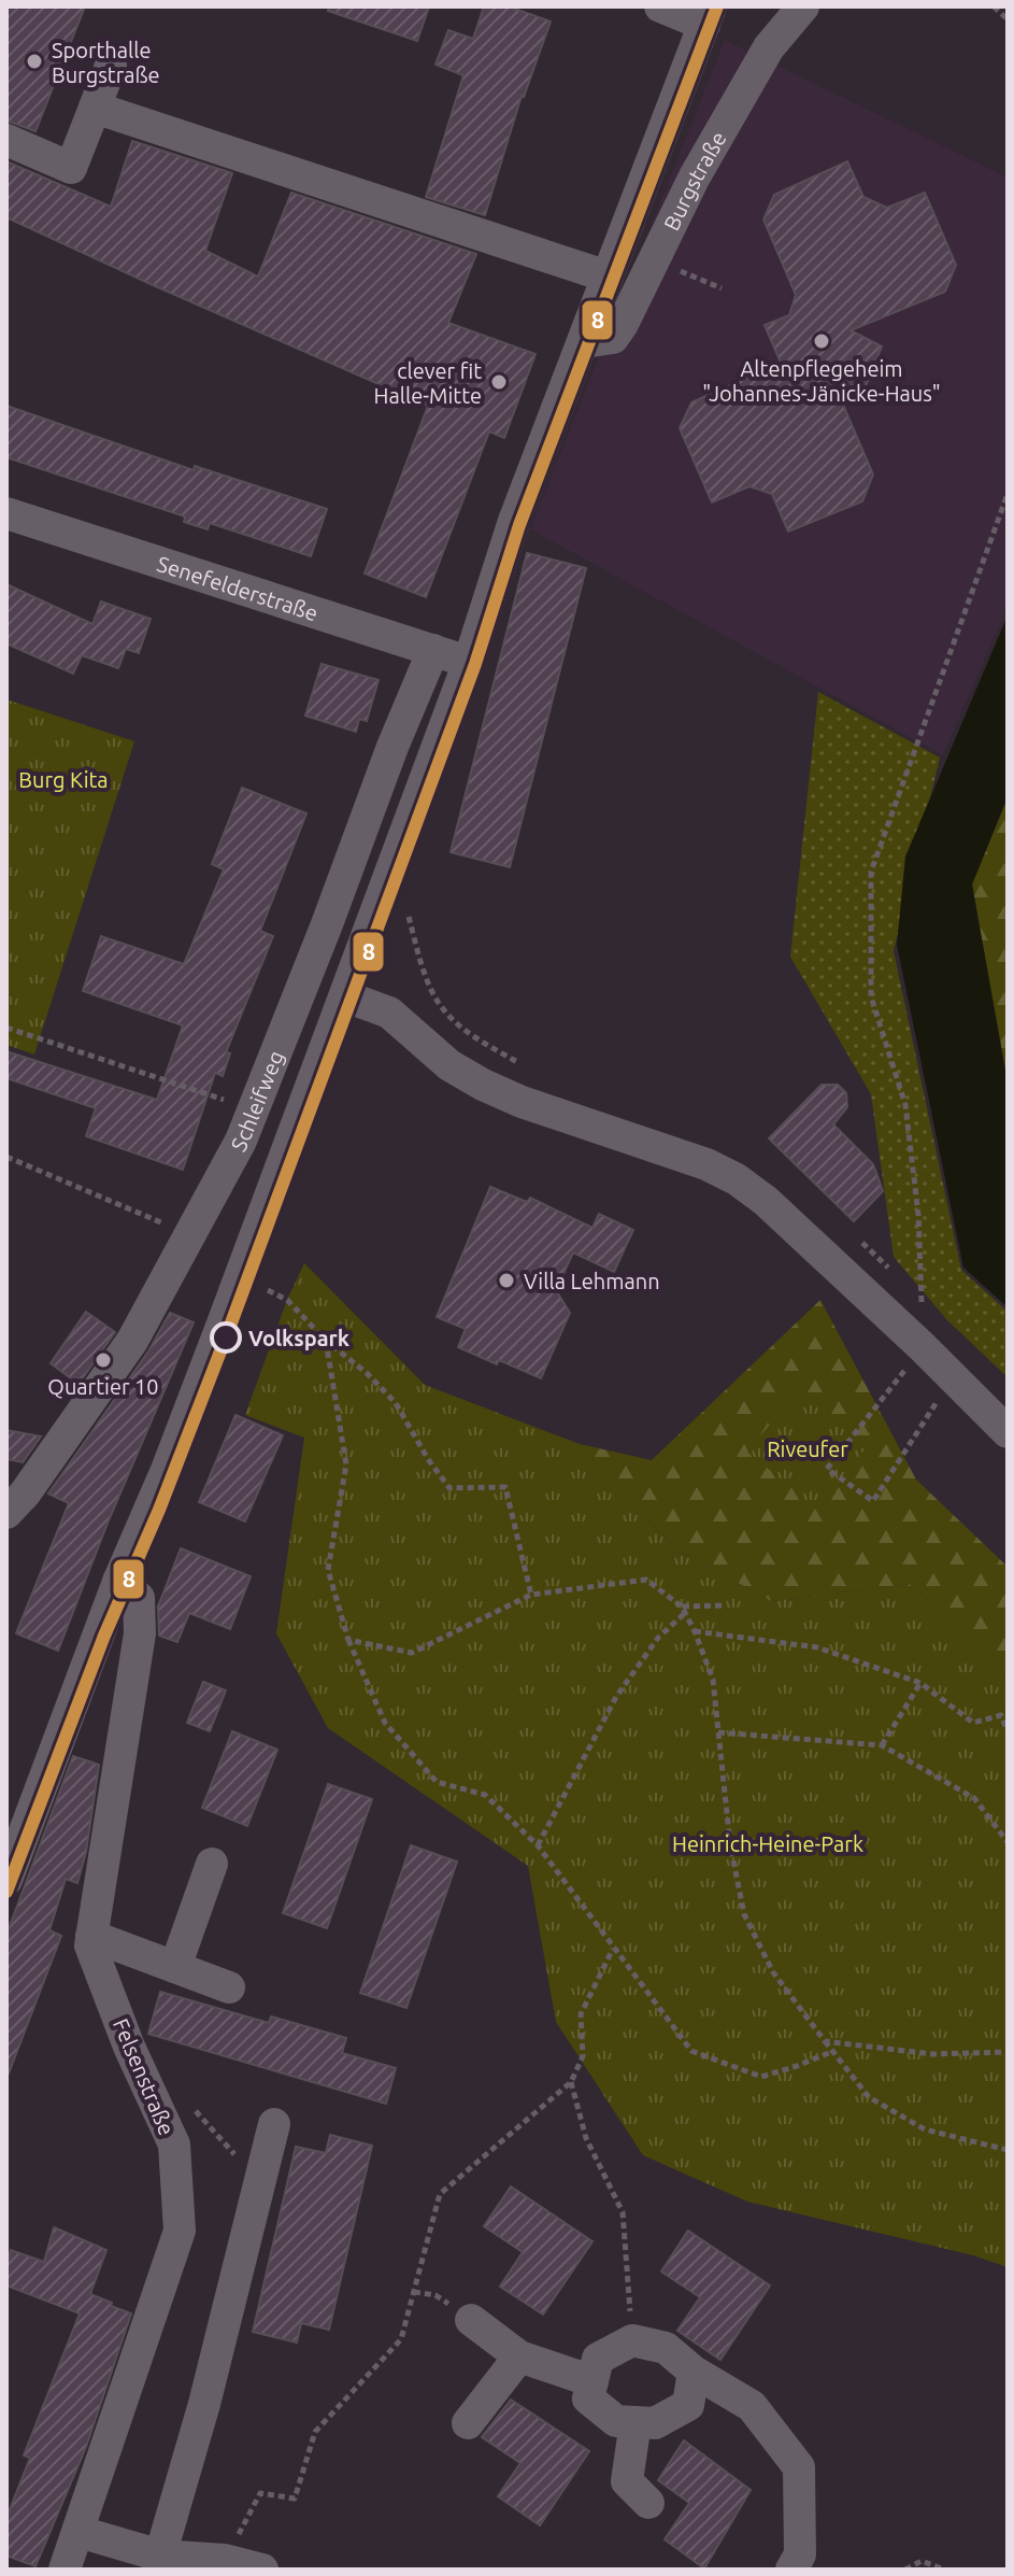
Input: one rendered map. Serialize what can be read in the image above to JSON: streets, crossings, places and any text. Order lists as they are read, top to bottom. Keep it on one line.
{"streets":{"street":["Burgstraße","Senefelderstraße","Schleifweg","Felsenstraße"]},"crossings":[["Burgstraße","Senefelderstraße"],["Burgstraße","Felsenstraße"],["Senefelderstraße","Schleifweg"]],"parks":["Burg Kita","Riveufer","Heinrich-Heine-Park"],"places":["Sporthalle Burgstraße","Altenpflegeheim \"Johannes-Jänicke-Haus\"","clever fit Halle-Mitte","Villa Lehmann","Volkspark","Quartier 10"],"lines":["transit line 8"]}
